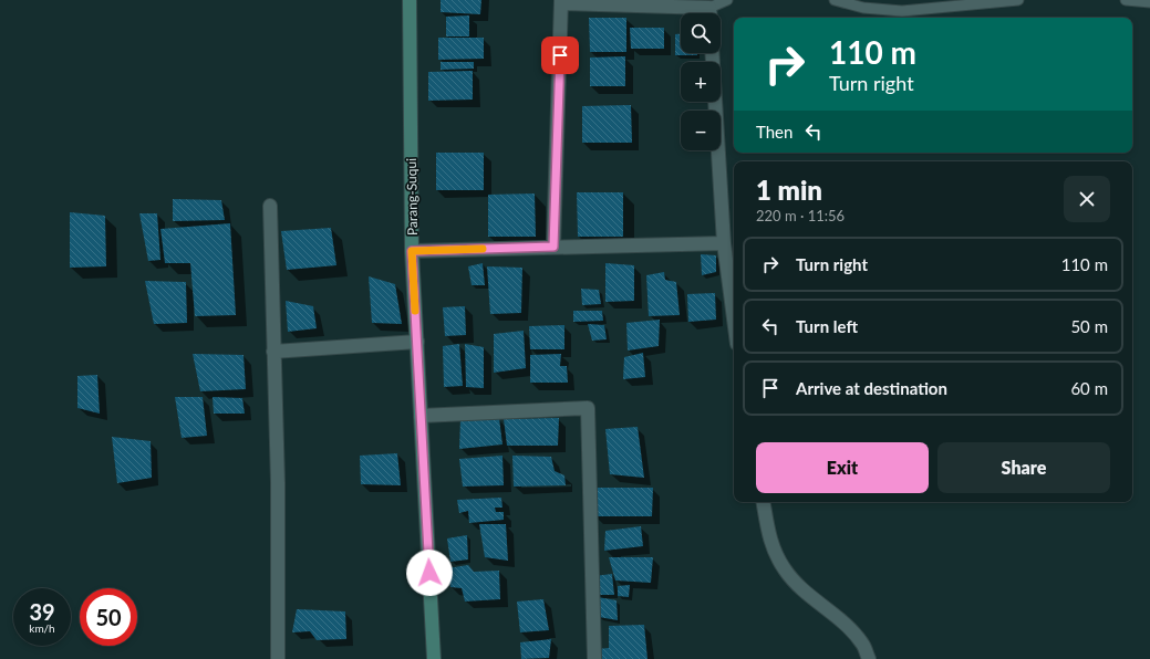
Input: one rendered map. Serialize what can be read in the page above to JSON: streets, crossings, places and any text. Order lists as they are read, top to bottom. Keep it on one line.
{"streets":{"main road":["Parang-Suqui"]},"page":{"map_buttons":["+","−"],"turn":["110 m","Turn right"],"then":"Then","heading":["1 min","220 m · 11:56"],"list":[{"name":"Turn right","value":"110 m"},{"name":"Turn left","value":"50 m"},{"name":"Arrive at destination","value":"60 m"}],"buttons":["Exit","Share"],"speed":"39 km/h","limit":"50"}}
